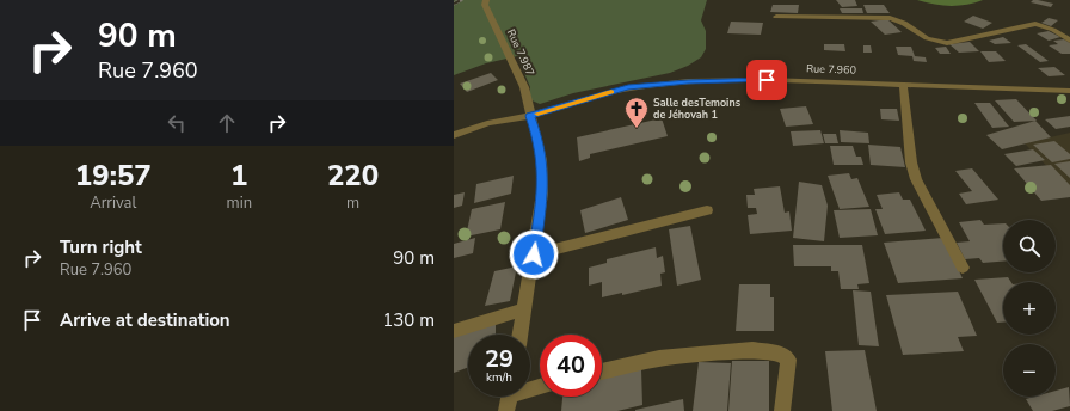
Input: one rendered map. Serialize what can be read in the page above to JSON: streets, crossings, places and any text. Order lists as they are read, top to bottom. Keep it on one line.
{"streets":{"street":["Rue 7.987","Rue 7.960"]},"crossings":[["Rue 7.987","Rue 7.960"]],"places":{"church":["Salle desTemoins de Jéhovah 1"]},"page":{"turn":["90 m","Rue 7.960"],"eta":["19:57","Arrival","1","min","220","m"],"map_buttons":["+","−"],"list":[{"name":"Turn right","note":"Rue 7.960","value":"90 m"},{"name":"Arrive at destination","value":"130 m"}],"speed":"29 km/h","limit":"40"}}
